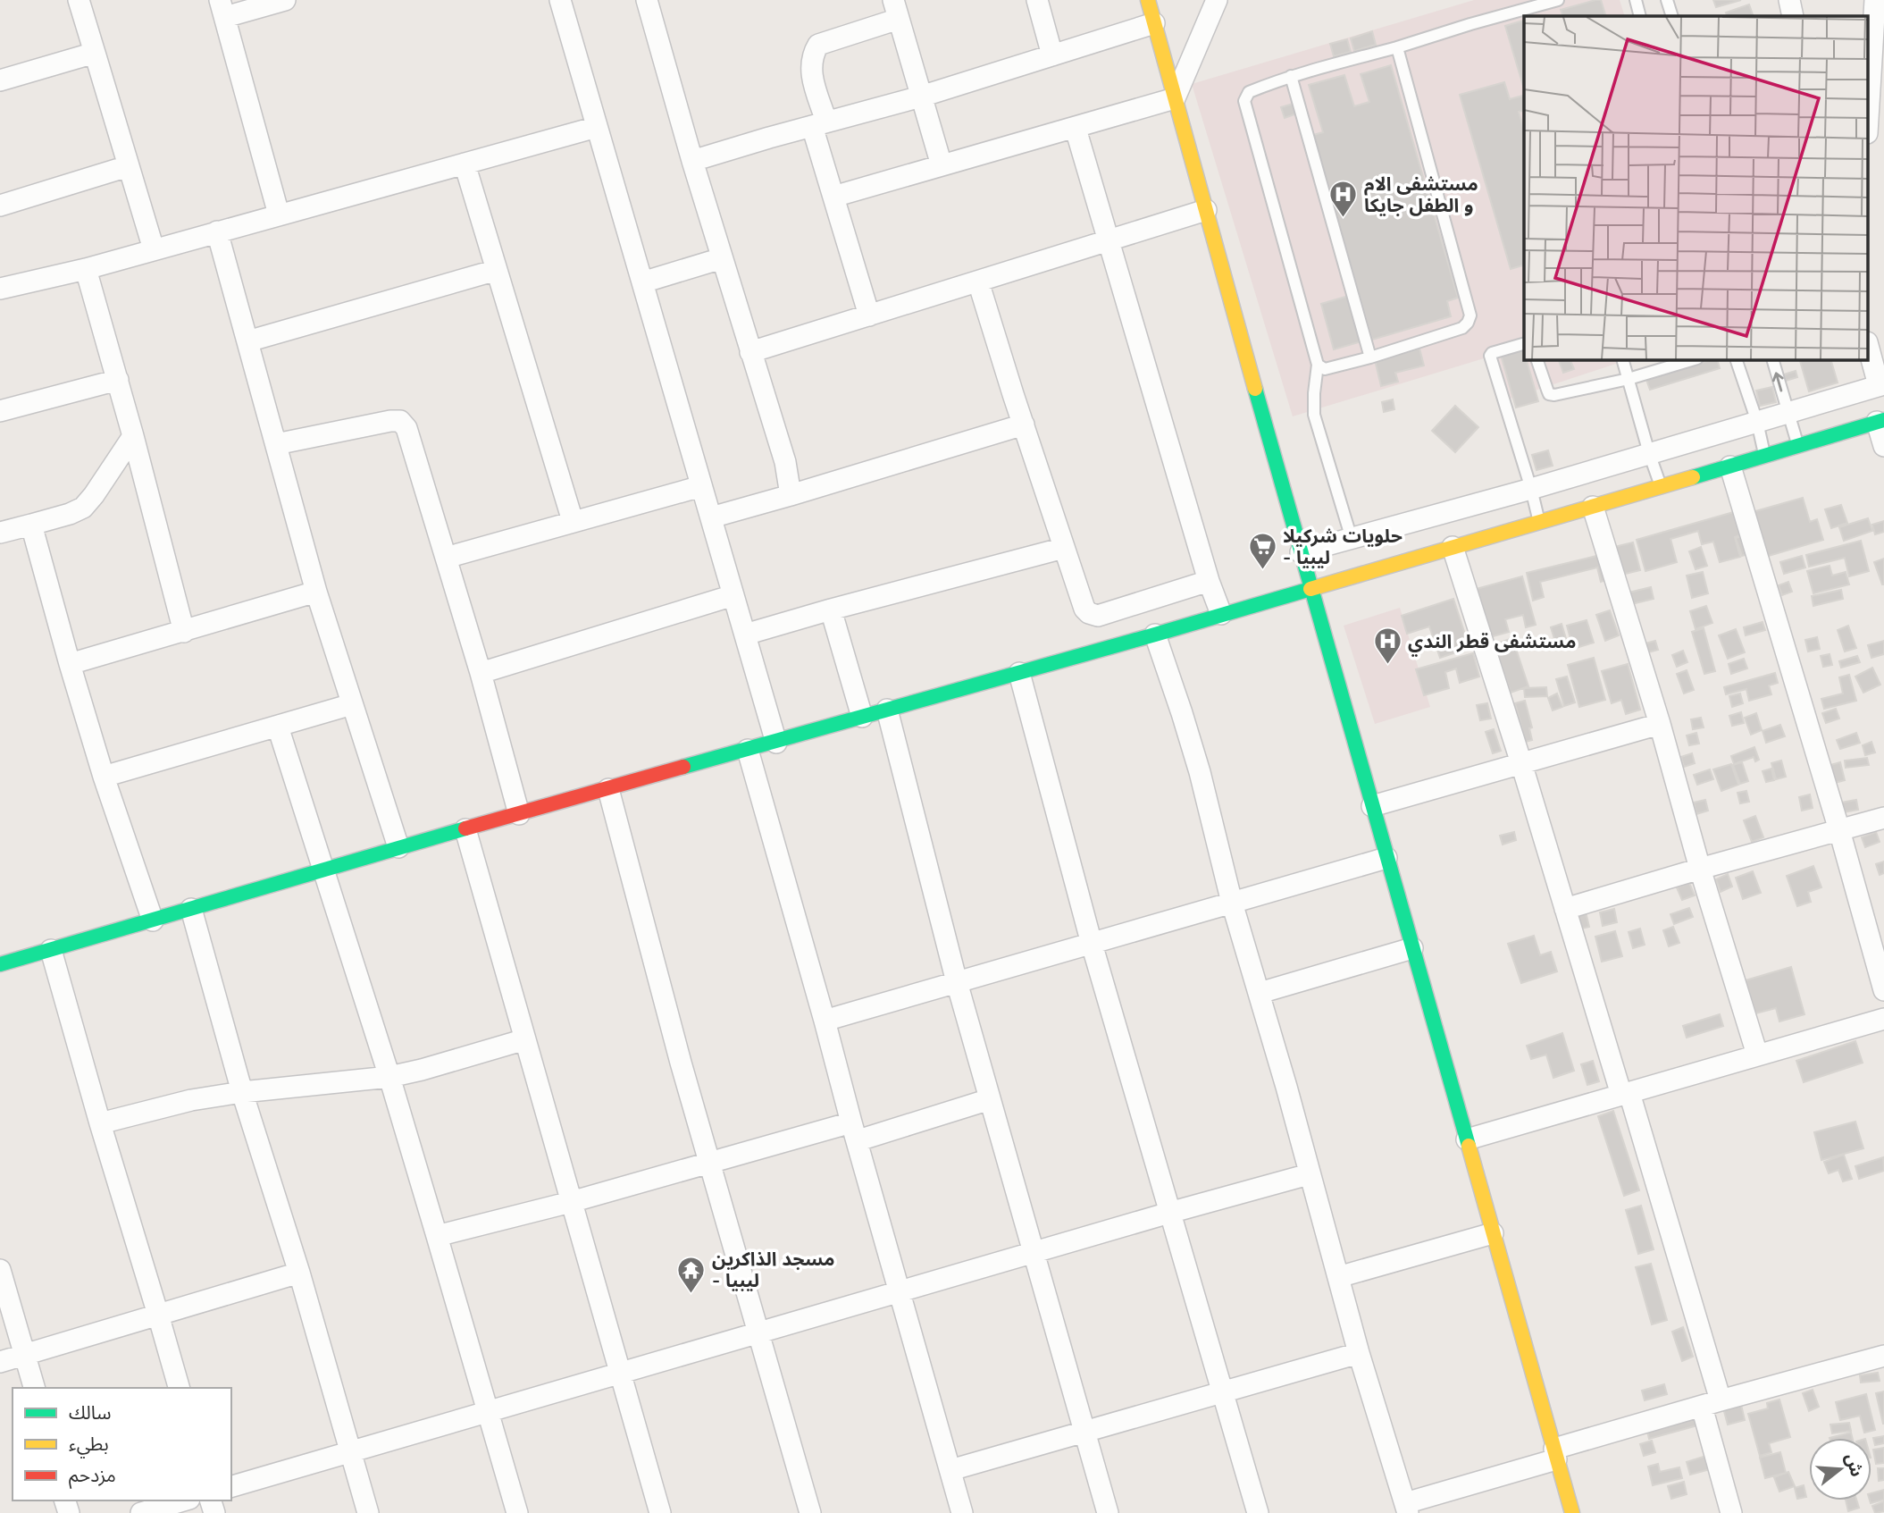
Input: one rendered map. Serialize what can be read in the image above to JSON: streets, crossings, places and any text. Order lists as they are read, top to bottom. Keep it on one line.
{"places":{"hospital":["مستشفى الام و الطفل جايكا","مستشفى قطر الندي"],"supermarket":["حلويات شركيلا - ليبيا"],"temple":["مسجد الذاكرين - ليبيا"]},"legend":["سالك","بطيء","مزدحم"],"north":"right"}
